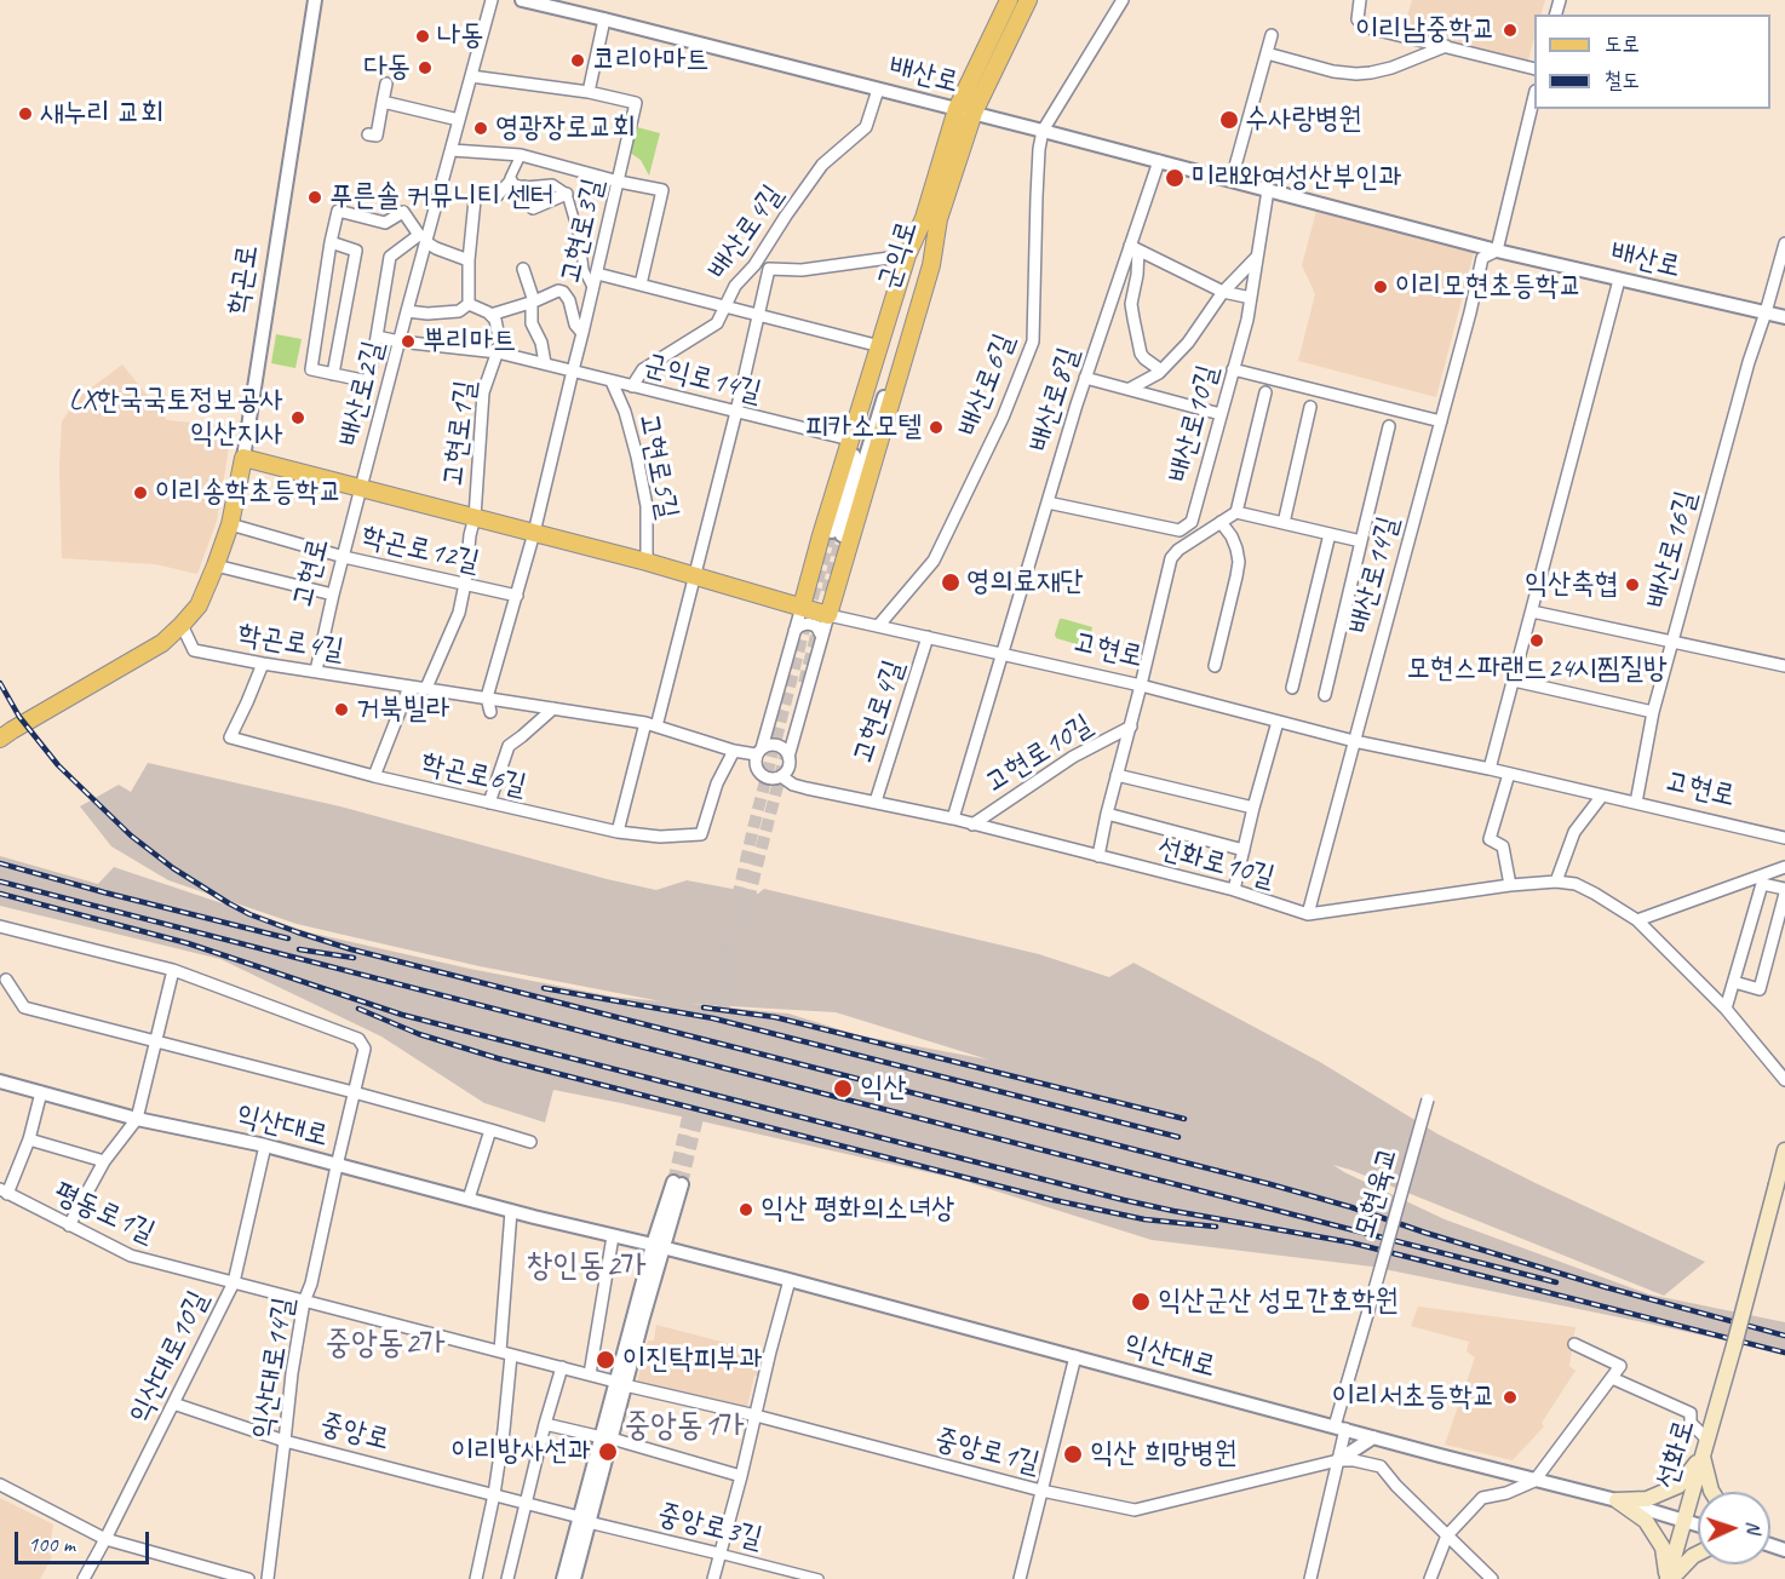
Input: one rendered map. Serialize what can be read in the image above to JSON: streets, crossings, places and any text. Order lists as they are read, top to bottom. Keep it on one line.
{"streets":{"main road":["군익로","학곤로","고현로","선화로"],"street":["배산로","고현로3길","배산로4길","군익로14길","배산로6길","배산로2길","배산로8길","배산로10길","고현로1길","고현로5길","학곤로12길","배산로16길","배산로14길","학곤로4길","고현로4길","고현로10길","학곤로6길","선화로10길","익산대로","모현육교","평동로1길","익산대로10길","익산대로14길","중앙로","중앙로1길","중앙로3길"]},"crossings":[["배산로","배산로4길"],["배산로","군익로"],["배산로","배산로6길"],["배산로","배산로8길"],["배산로","배산로10길"],["배산로","배산로16길"],["배산로","배산로14길"],["고현로3길","군익로14길"],["고현로3길","배산로2길"],["고현로3길","고현로"],["배산로4길","군익로14길"],["학곤로","학곤로12길"],["학곤로","고현로"],["학곤로","학곤로4길"],["군익로14길","배산로2길"],["군익로14길","고현로1길"],["군익로14길","고현로5길"],["배산로6길","고현로"],["배산로2길","고현로"],["배산로8길","배산로10길"],["배산로8길","고현로"],["배산로8길","선화로10길"],["고현로1길","고현로"],["고현로5길","고현로"],["학곤로12길","고현로"],["배산로16길","고현로"],["고현로","배산로14길"],["고현로","학곤로4길"],["고현로","고현로4길"],["배산로14길","선화로10길"],["학곤로4길","학곤로6길"],["학곤로4길","선화로10길"],["고현로4길","선화로10길"],["고현로10길","선화로10길"],["익산대로","모현육교"],["익산대로","익산대로10길"],["익산대로","익산대로14길"],["익산대로","선화로"],["모현육교","중앙로1길"],["평동로1길","익산대로10길"],["익산대로10길","중앙로"],["익산대로14길","중앙로"],["중앙로","중앙로3길"]],"districts":["창인동2가","중앙동2가","중앙동1가"],"places":["이리남중학교","나동","코리아마트","다동","새누리 교회","수사랑병원","영광장로교회","미래와여성산부인과","푸른솔 커뮤니티 센터","이리모현초등학교","뿌리마트","LX한국국토정보공사 익산지사","피카소모텔","이리송학초등학교","영의료재단","익산축협","모현스파랜드24시찜질방","거북빌라","익산","익산 평화의소녀상","익산군산 성모간호학원","이진탁피부과","이리서초등학교","이리방사선과","익산 희망병원"],"legend":["도로","철도"],"scale_bar":"100 m","north":"right"}
